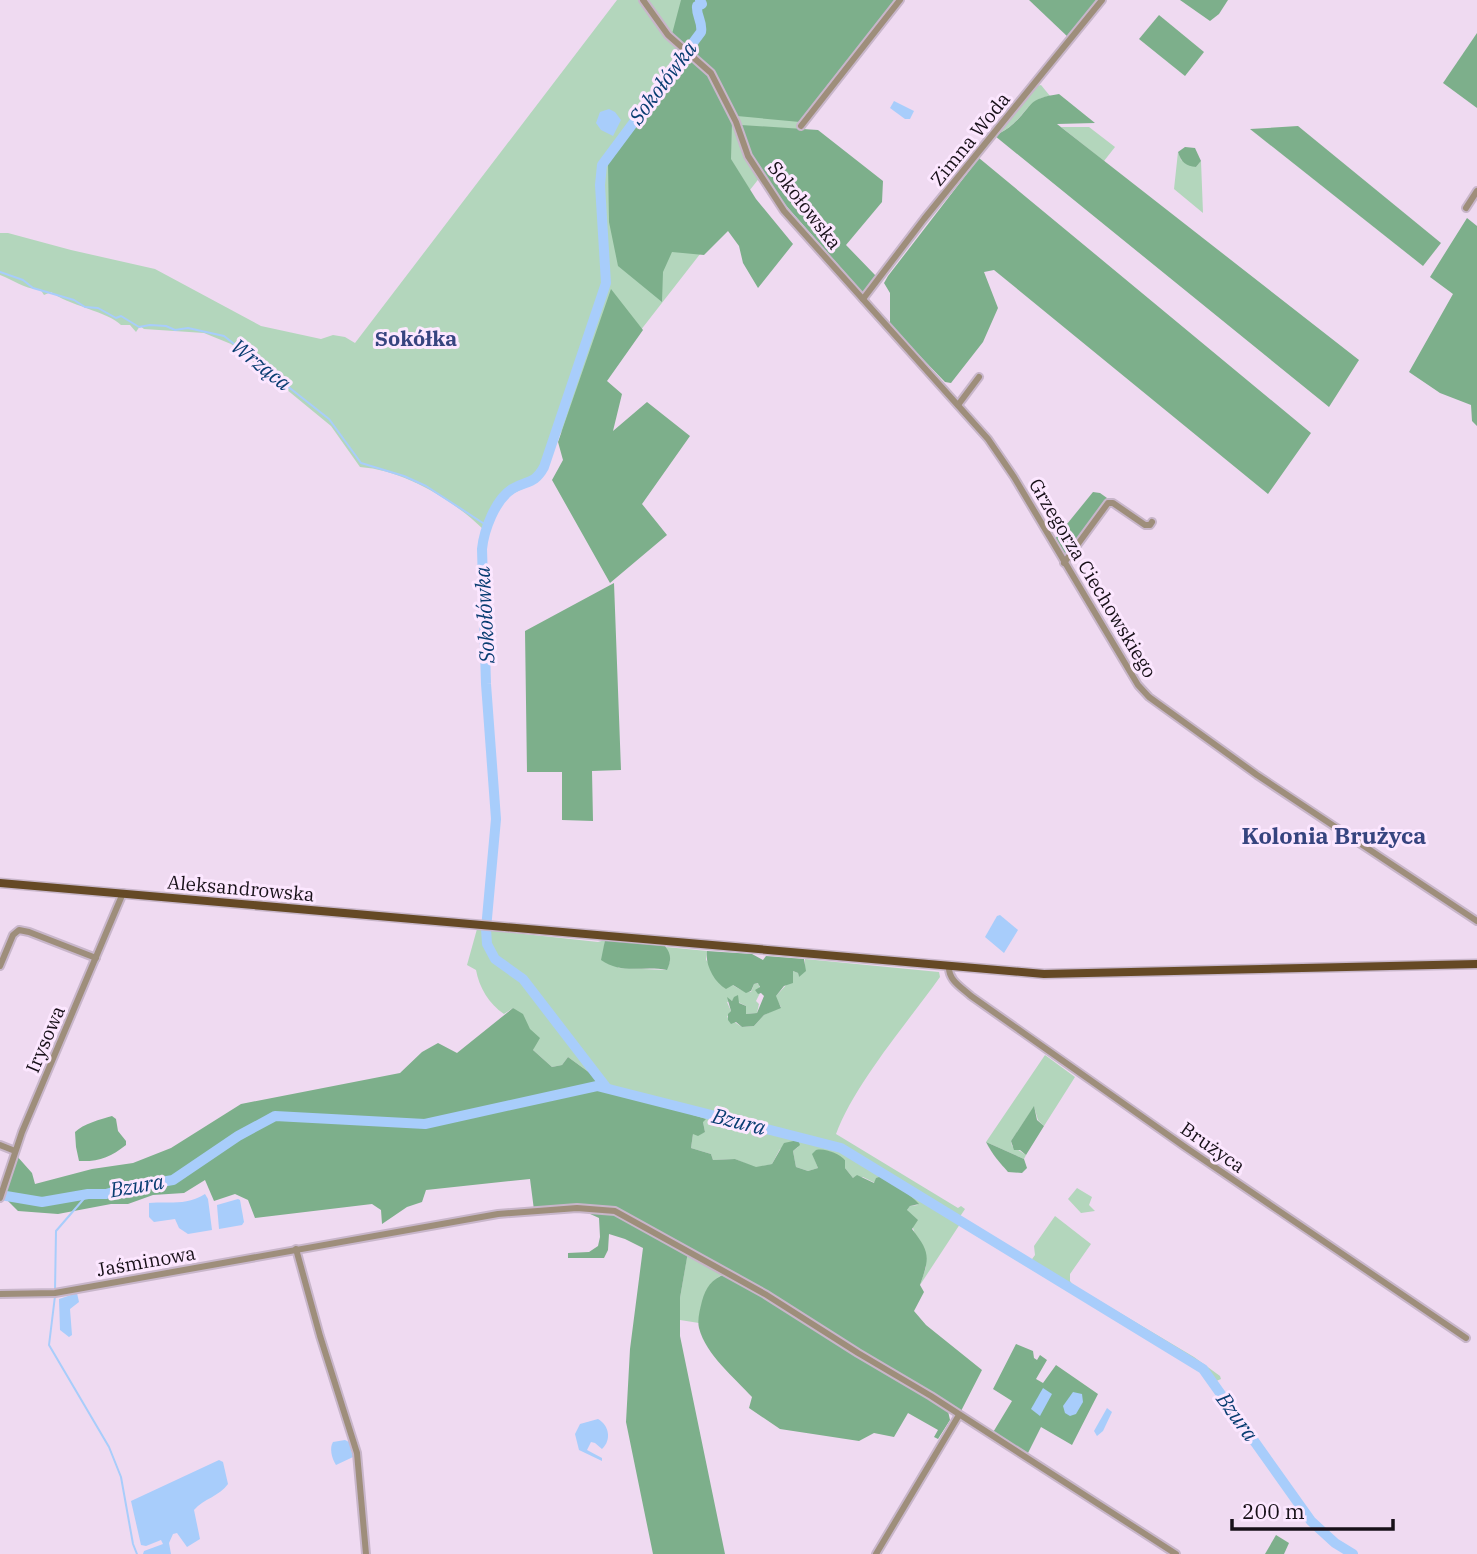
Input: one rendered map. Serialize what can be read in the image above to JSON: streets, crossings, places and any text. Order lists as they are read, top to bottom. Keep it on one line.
{"streets":{"main road":["Aleksandrowska"],"street":["Zimna Woda","Sokołowska","Grzegorza Ciechowskiego","Irysowa","Brużyca","Jaśminowa"]},"crossings":[["Zimna Woda","Sokołowska"],["Zimna Woda","Grzegorza Ciechowskiego"],["Sokołowska","Grzegorza Ciechowskiego"],["Aleksandrowska","Irysowa"],["Aleksandrowska","Brużyca"]],"districts":["Sokółka","Kolonia Brużyca"],"water":["Sokołówka","Wrząca","Bzura"],"scale_bar":"200 m"}
